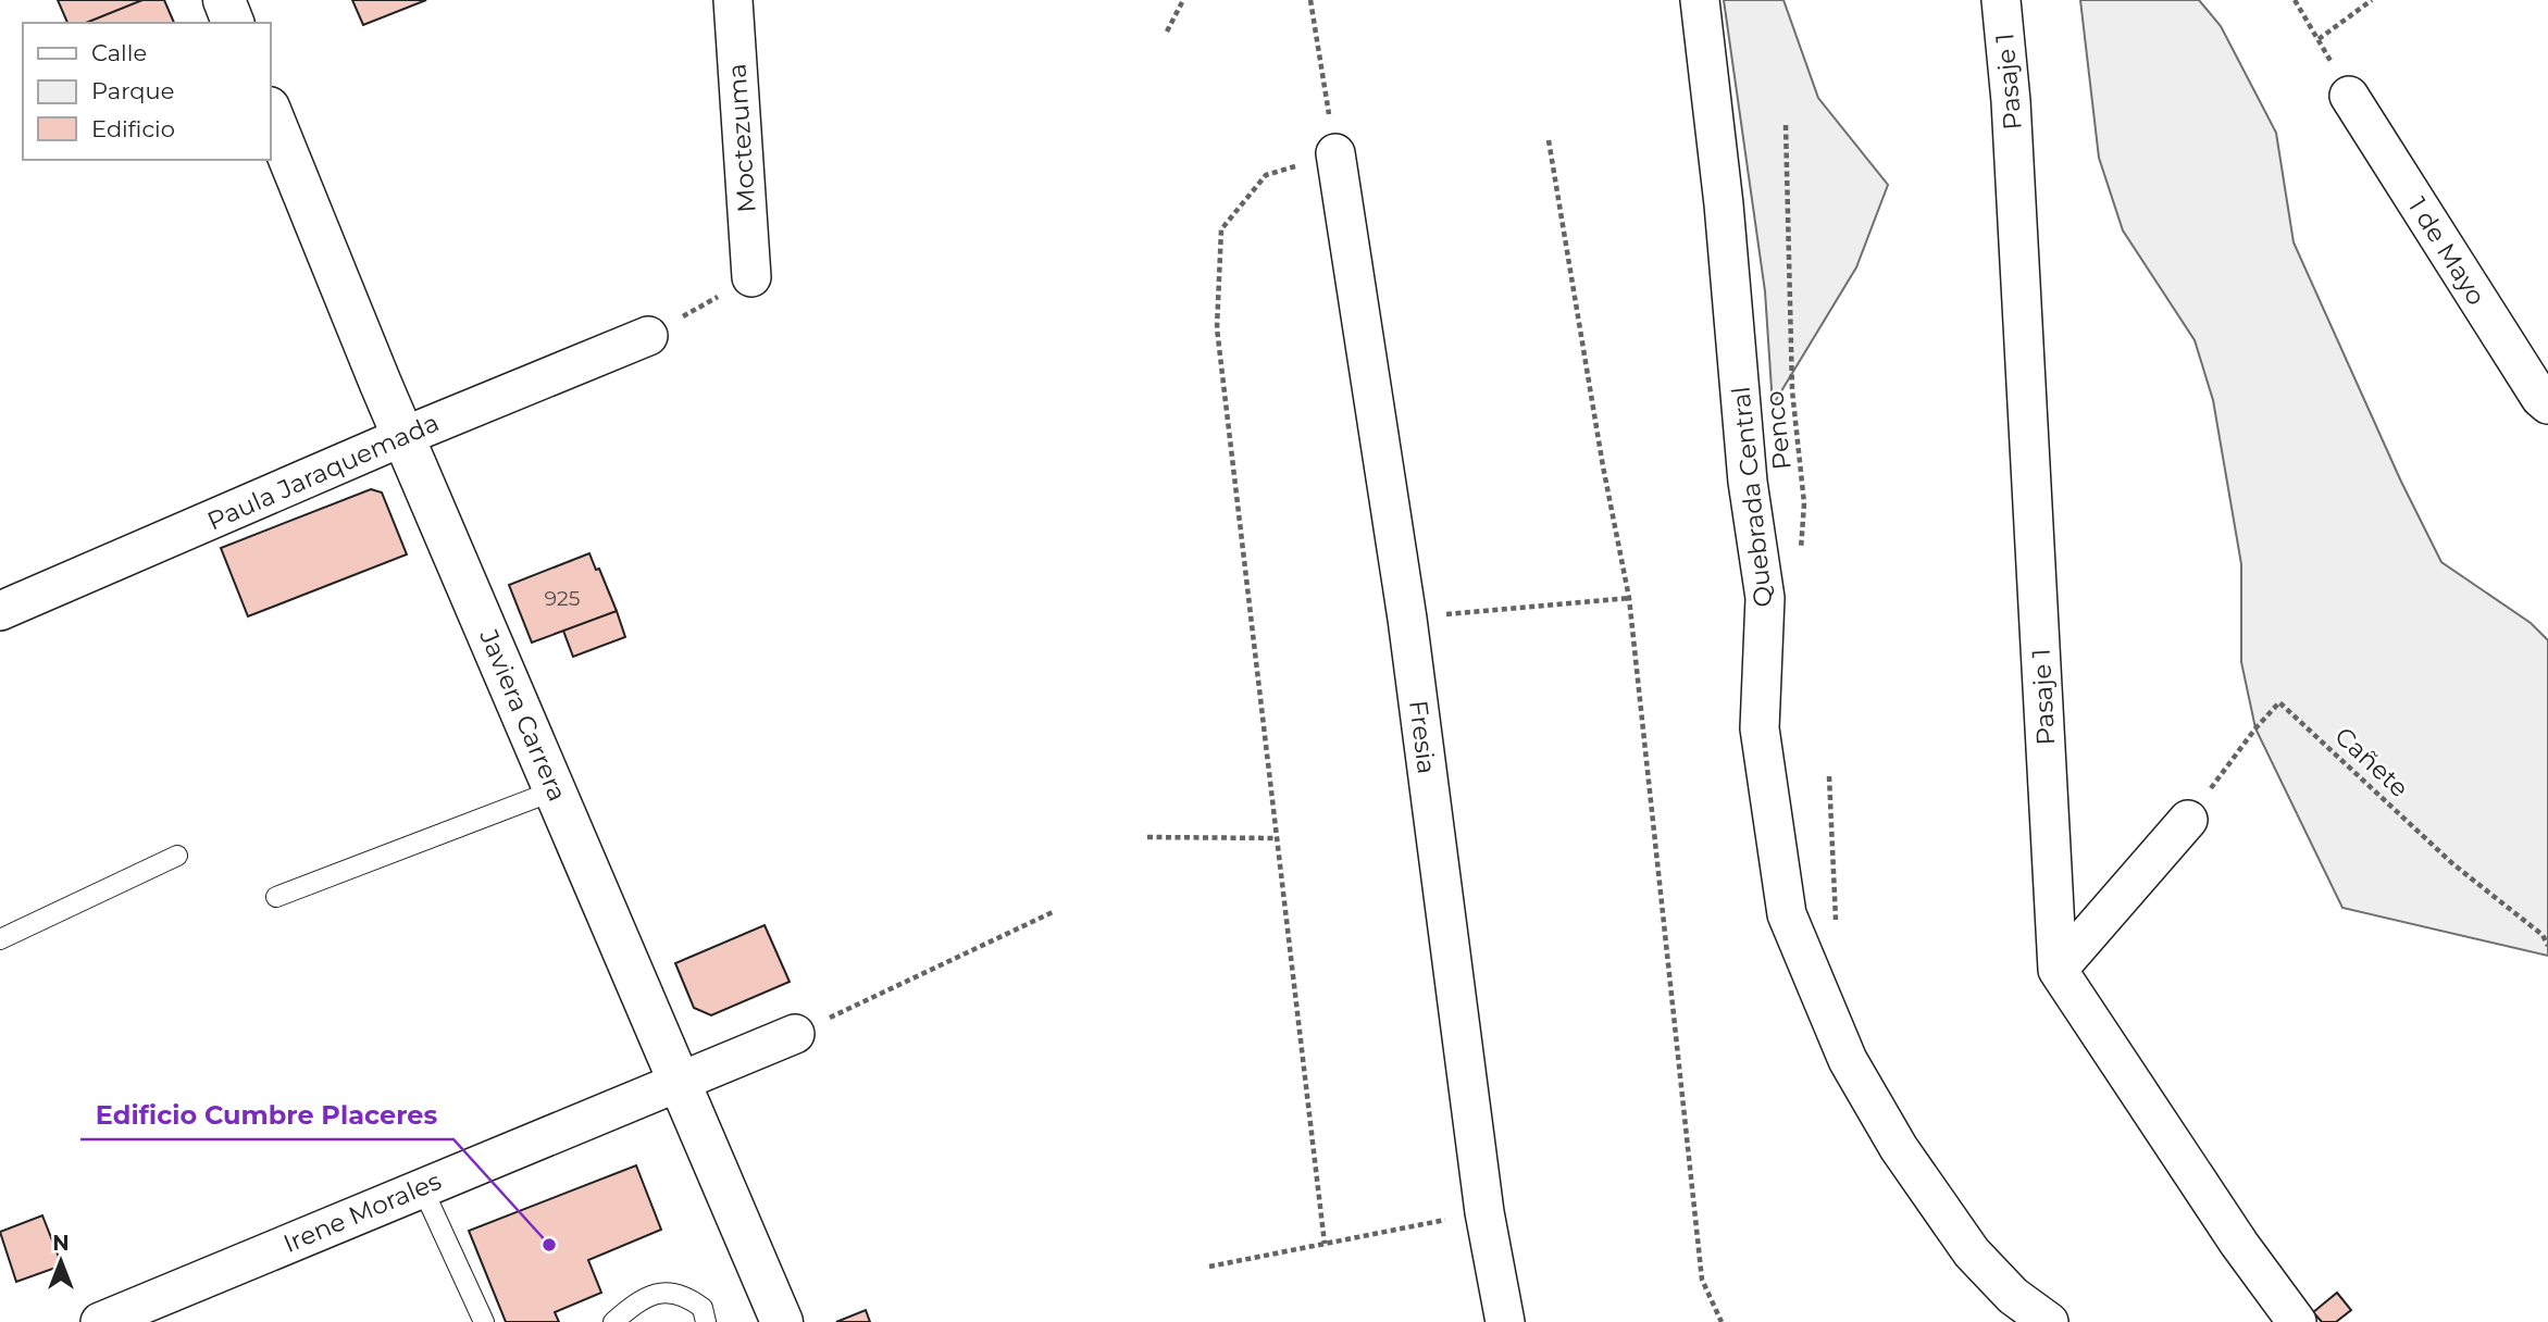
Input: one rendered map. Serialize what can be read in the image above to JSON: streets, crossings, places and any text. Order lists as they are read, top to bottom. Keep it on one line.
{"streets":{"street":["Pasaje 1","Moctezuma","1 de Mayo","Paula Jaraquemada","Quebrada Central","Javiera Carrera","Fresia","Irene Morales"],"path":["Penco","Cañete"]},"crossings":[["Paula Jaraquemada","Javiera Carrera"],["Javiera Carrera","Irene Morales"]],"places":["Edificio Cumbre Placeres"],"house_numbers":["925"],"legend":["Calle","Parque","Edificio"],"north":"top"}
